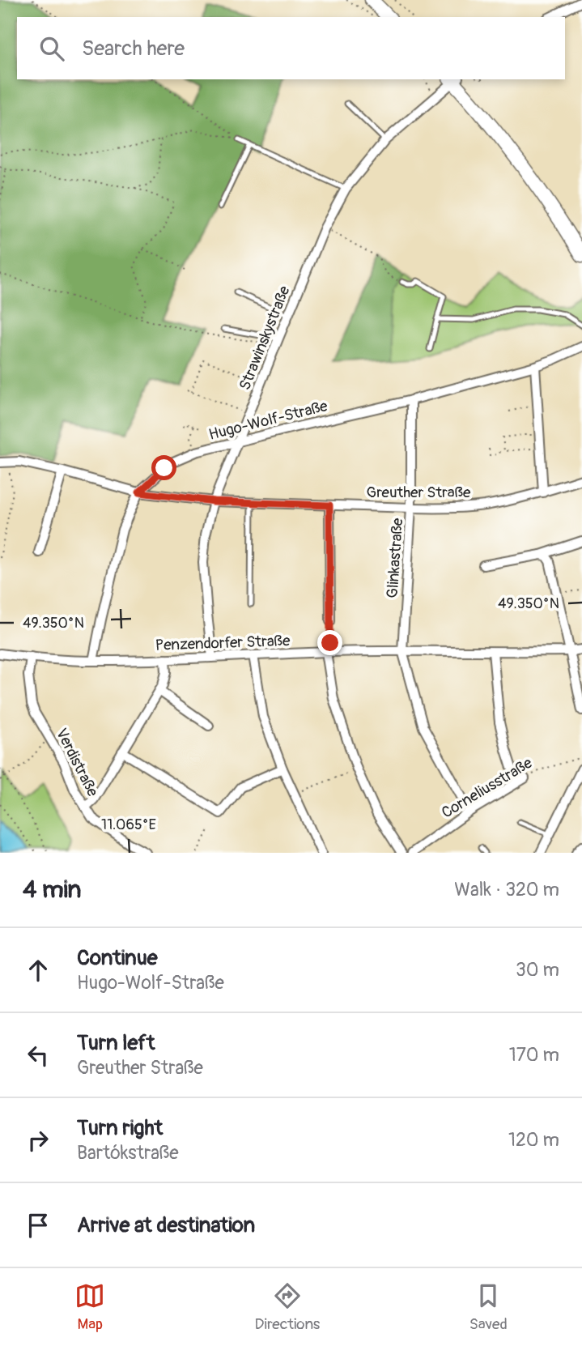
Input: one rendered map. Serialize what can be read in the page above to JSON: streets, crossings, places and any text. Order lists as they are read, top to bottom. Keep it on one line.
{"streets":{"street":["Strawinskystraße","Hugo-Wolf-Straße","Greuther Straße","Glinkastraße","Penzendorfer Straße","Verdistraße","Corneliusstraße"]},"crossings":[["Strawinskystraße","Hugo-Wolf-Straße"],["Strawinskystraße","Greuther Straße"],["Strawinskystraße","Penzendorfer Straße"],["Hugo-Wolf-Straße","Greuther Straße"],["Hugo-Wolf-Straße","Glinkastraße"],["Hugo-Wolf-Straße","Penzendorfer Straße"],["Greuther Straße","Glinkastraße"],["Glinkastraße","Penzendorfer Straße"],["Glinkastraße","Corneliusstraße"],["Penzendorfer Straße","Verdistraße"]],"page":{"search":"Search here","heading":["4 min","Walk · 320 m"],"list":[["Continue","Hugo-Wolf-Straße","30 m"],["Turn left","Greuther Straße","170 m"],["Turn right","Bartókstraße","120 m"],"Arrive at destination"],"nav":["Map","Directions","Saved"]},"coordinates":["49.350°N","11.065°E"]}
